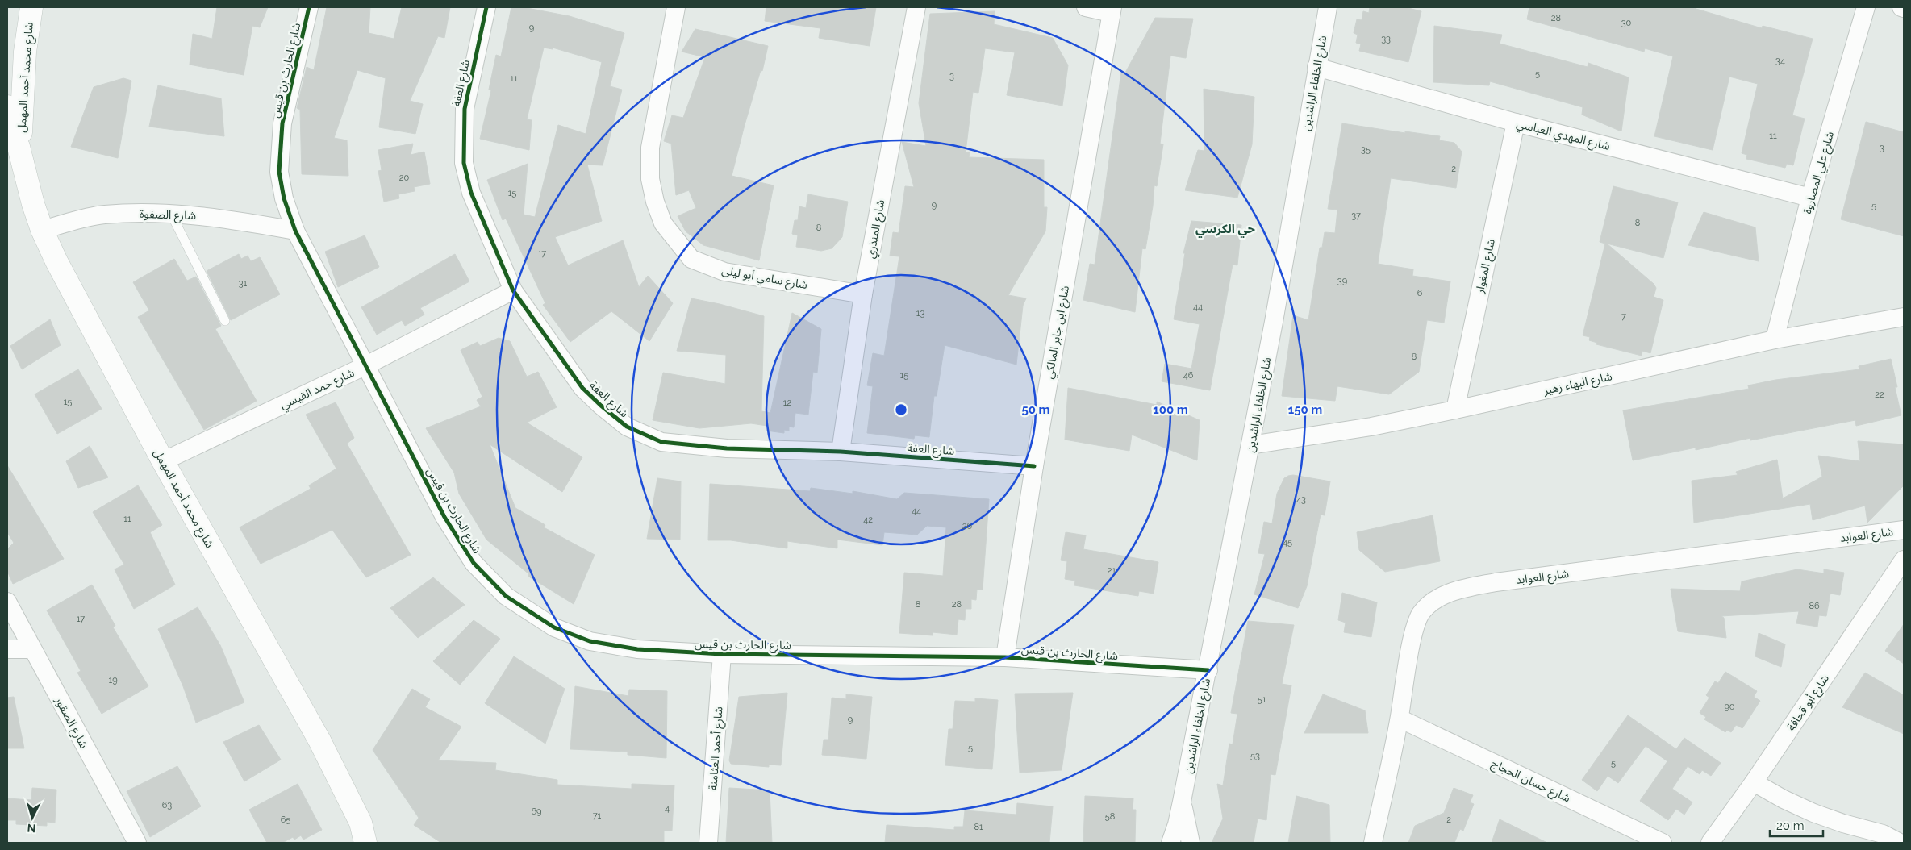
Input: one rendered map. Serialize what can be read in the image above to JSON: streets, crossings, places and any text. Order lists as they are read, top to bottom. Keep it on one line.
{"streets":{"main road":["شارع محمد أحمد المهمل"],"street":["شارع الحارث بن قيس","شارع العفة","شارع الخلفاء الراشدين","شارع المهدي العباسي","شارع علي المصاروة","شارع الصفوة","شارع المنذري","شارع المغوار","شارع سامي أبو ليلى","شارع ابن جابر المالكي","شارع البهاء زهير","شارع حمد القيسي","شارع العوابد","شارع أبو قحافة","شارع الصقور","شارع أحمد العثامنة","شارع حسان الحجاج"]},"crossings":[["شارع الحارث بن قيس","شارع الخلفاء الراشدين"],["شارع الحارث بن قيس","شارع الصفوة"],["شارع الحارث بن قيس","شارع ابن جابر المالكي"],["شارع الحارث بن قيس","شارع حمد القيسي"],["شارع الحارث بن قيس","شارع أحمد العثامنة"],["شارع محمد أحمد المهمل","شارع الصفوة"],["شارع محمد أحمد المهمل","شارع حمد القيسي"],["شارع العفة","شارع المنذري"],["شارع العفة","شارع ابن جابر المالكي"],["شارع العفة","شارع حمد القيسي"],["شارع الخلفاء الراشدين","شارع المهدي العباسي"],["شارع الخلفاء الراشدين","شارع البهاء زهير"],["شارع المهدي العباسي","شارع علي المصاروة"],["شارع المهدي العباسي","شارع المغوار"],["شارع علي المصاروة","شارع البهاء زهير"],["شارع المنذري","شارع سامي أبو ليلى"],["شارع المغوار","شارع البهاء زهير"],["شارع العوابد","شارع حسان الحجاج"]],"districts":["حي الكرسي"],"house_numbers":["28","30","9","33","34","5","3","11","11","3","35","2","20","15","9","5","37","8","8","17","39","31","6","44","13","7","8","15","46","22","15","12","43","44","11","42","26","45","21","8","28","86","17","19","51","90","9","5","53","5","63","4","69","71","58","65","2","81"],"scale_bar":"20 m","north":"bottom","rings":["50 m","100 m","150 m"]}
